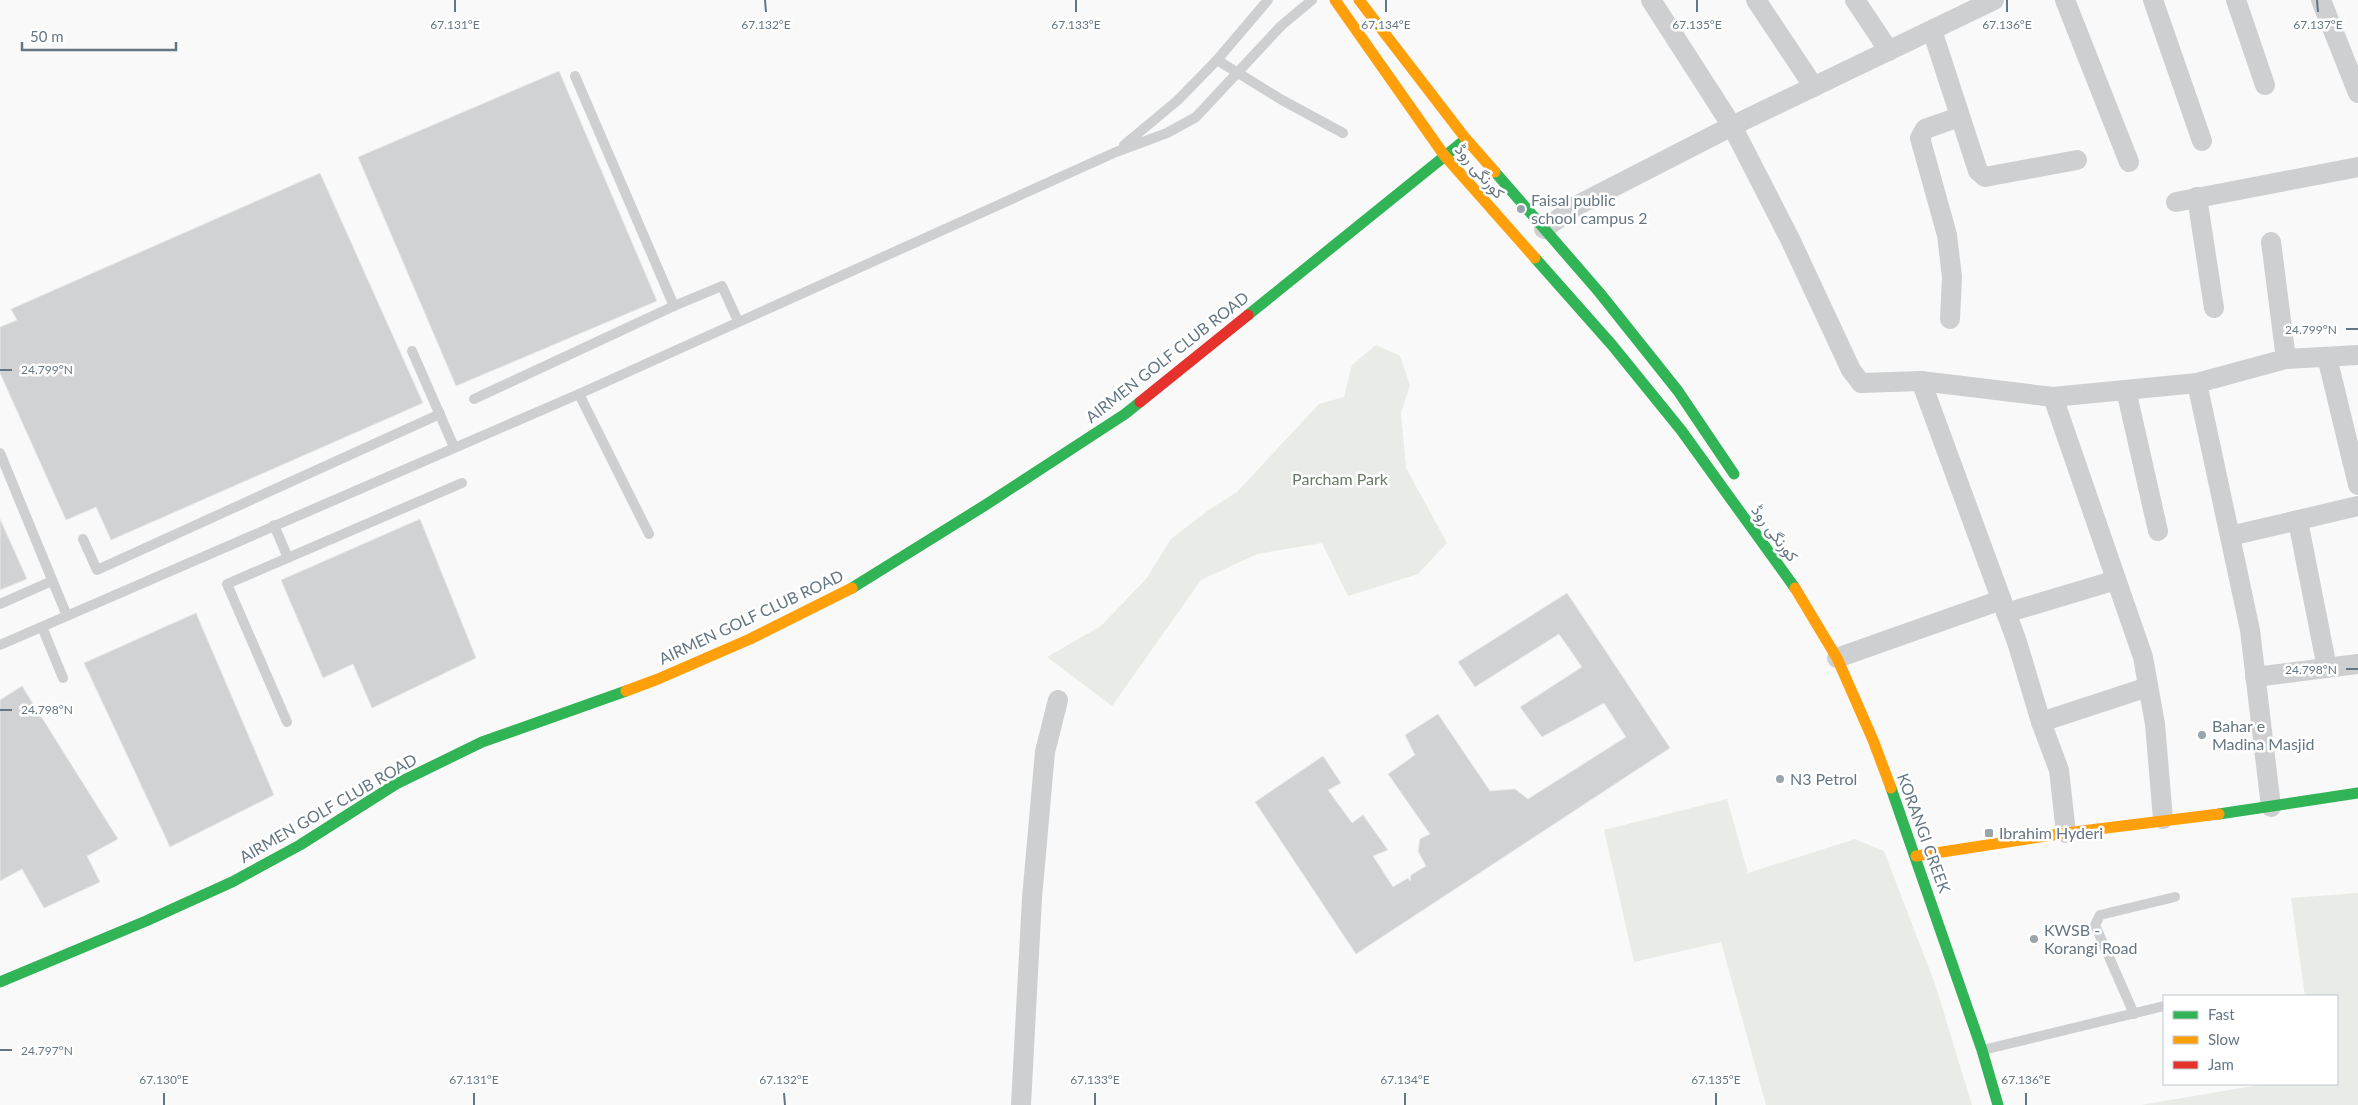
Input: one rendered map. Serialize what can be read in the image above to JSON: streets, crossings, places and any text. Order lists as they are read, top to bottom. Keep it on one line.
{"streets":{"street":["کورنگی روڈ","AIRMEN GOLF CLUB ROAD","KORANGI CREEK"]},"crossings":[["کورنگی روڈ","AIRMEN GOLF CLUB ROAD"],["کورنگی روڈ","KORANGI CREEK"]],"parks":["Parcham Park"],"places":{"other":["Faisal public school campus 2","Bahar e Madina Masjid","N3 Petrol","KWSB - Korangi Road"],"transit":["Ibrahim Hyderi"]},"legend":["Fast","Slow","Jam"],"scale_bar":"50 m","coordinates":["67.131°E","67.132°E","67.133°E","67.134°E","67.135°E","67.136°E","67.137°E","24.799°N","24.798°N","24.797°N","67.130°E"]}
